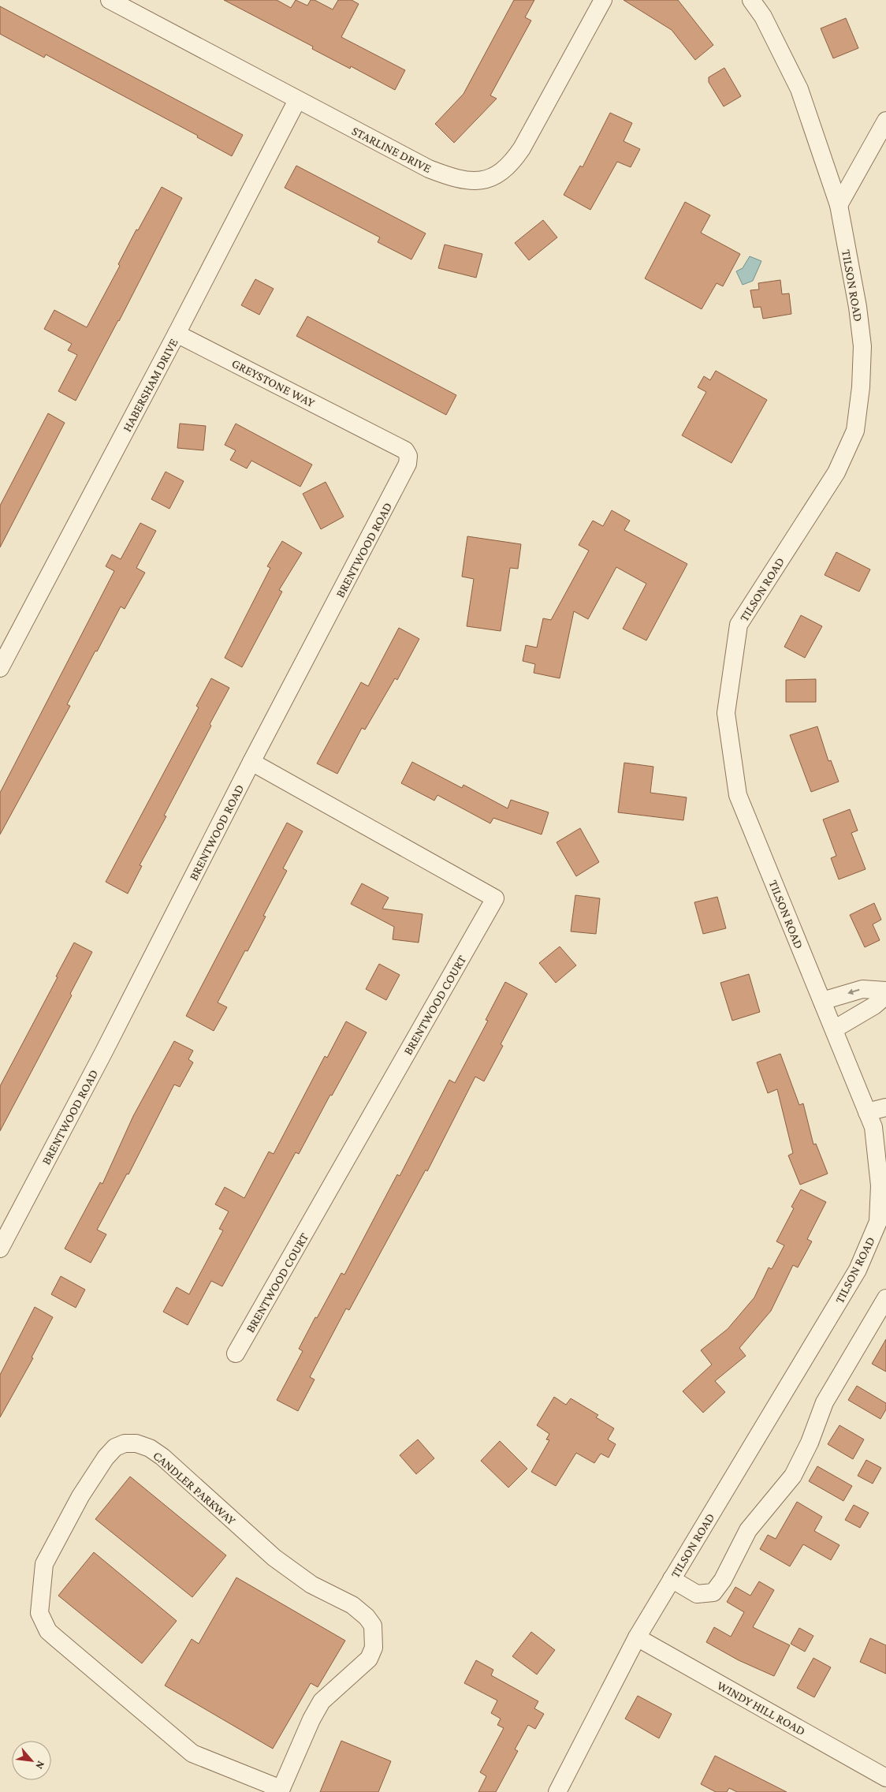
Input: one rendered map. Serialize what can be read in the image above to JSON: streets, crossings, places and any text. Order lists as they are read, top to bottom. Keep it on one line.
{"streets":{"street":["STARLINE DRIVE","TILSON ROAD","GREYSTONE WAY","HABERSHAM DRIVE","BRENTWOOD ROAD","BRENTWOOD COURT","CANDLER PARKWAY","WINDY HILL ROAD"]},"crossings":[["STARLINE DRIVE","HABERSHAM DRIVE"],["TILSON ROAD","WINDY HILL ROAD"],["GREYSTONE WAY","HABERSHAM DRIVE"],["GREYSTONE WAY","BRENTWOOD ROAD"],["BRENTWOOD ROAD","BRENTWOOD COURT"]],"north":"bottom right"}
